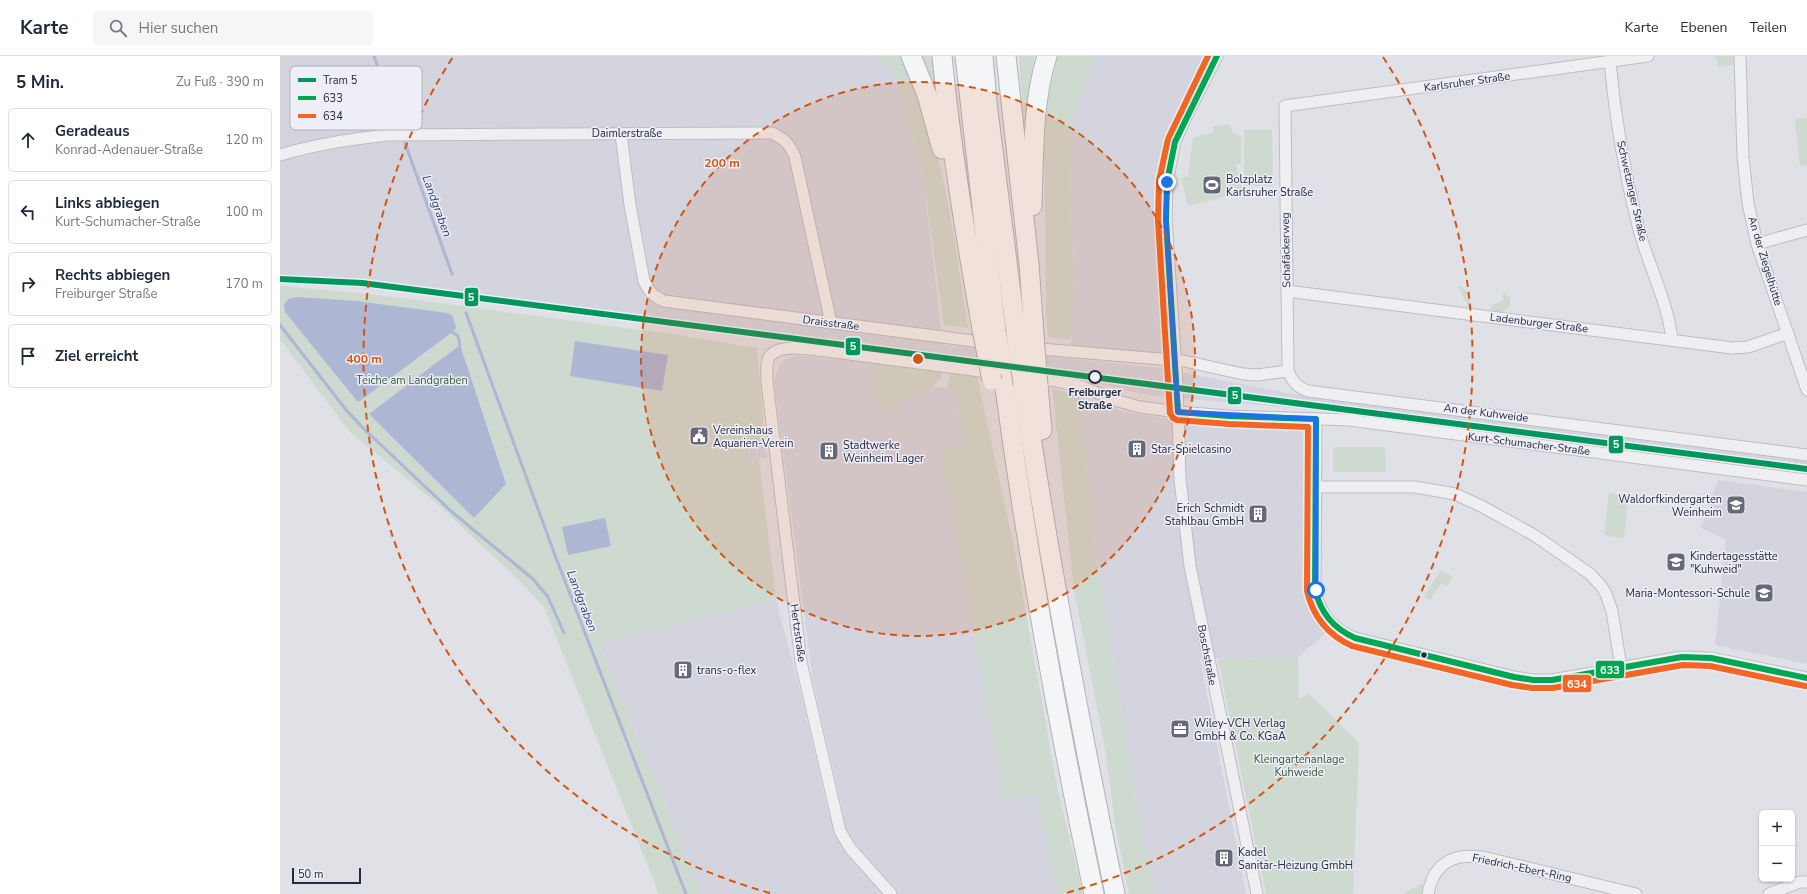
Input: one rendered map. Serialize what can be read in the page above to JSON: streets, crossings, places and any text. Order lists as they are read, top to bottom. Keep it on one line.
{"streets":{"street":["Karlsruher Straße","Daimlerstraße","Schwetzinger Straße","Schafäckerweg","An der Ziegelhütte","Draisstraße","Ladenburger Straße","An der Kuhweide","Kurt-Schumacher-Straße","Hertzstraße","Boschstraße","Friedrich-Ebert-Ring"]},"crossings":[["Karlsruher Straße","Schwetzinger Straße"],["Karlsruher Straße","Schafäckerweg"],["Daimlerstraße","Draisstraße"],["Schwetzinger Straße","Ladenburger Straße"],["Schafäckerweg","Ladenburger Straße"],["Schafäckerweg","An der Kuhweide"],["An der Ziegelhütte","Ladenburger Straße"],["Kurt-Schumacher-Straße","Hertzstraße"],["Kurt-Schumacher-Straße","Boschstraße"]],"water":["Landgraben"],"parks":["Teiche am Landgraben","Kleingartenanlage Kuhweide"],"places":{"sports":["Bolzplatz Karlsruher Straße"],"other":["Freiburger Straße"],"public building":["Vereinshaus Aquarien-Verein"],"building":["Star-Spielcasino","Stadtwerke Weinheim Lager","Erich Schmidt Stahlbau GmbH","trans-o-flex","Kadel Sanitär-Heizung GmbH"],"school or university":["Waldorfkindergarten Weinheim","Kindertagesstätte \"Kuhweid\"","Maria-Montessori-Schule"],"office":["Wiley-VCH Verlag GmbH & Co. KGaA"]},"lines":["transit line 633","transit line 634","tram line 5"],"legend":["Tram 5","633","634"],"scale_bar":"50 m","page":{"header":"Karte","search":"Hier suchen","nav":["Karte","Ebenen","Teilen"],"heading":["5 Min.","Zu Fuß · 390 m"],"list":[["Geradeaus","Konrad-Adenauer-Straße","120 m"],["Links abbiegen","Kurt-Schumacher-Straße","100 m"],["Rechts abbiegen","Freiburger Straße","170 m"],"Ziel erreicht"],"map_buttons":["+","−"],"scale":"50 m"},"rings":["200 m","400 m"]}
